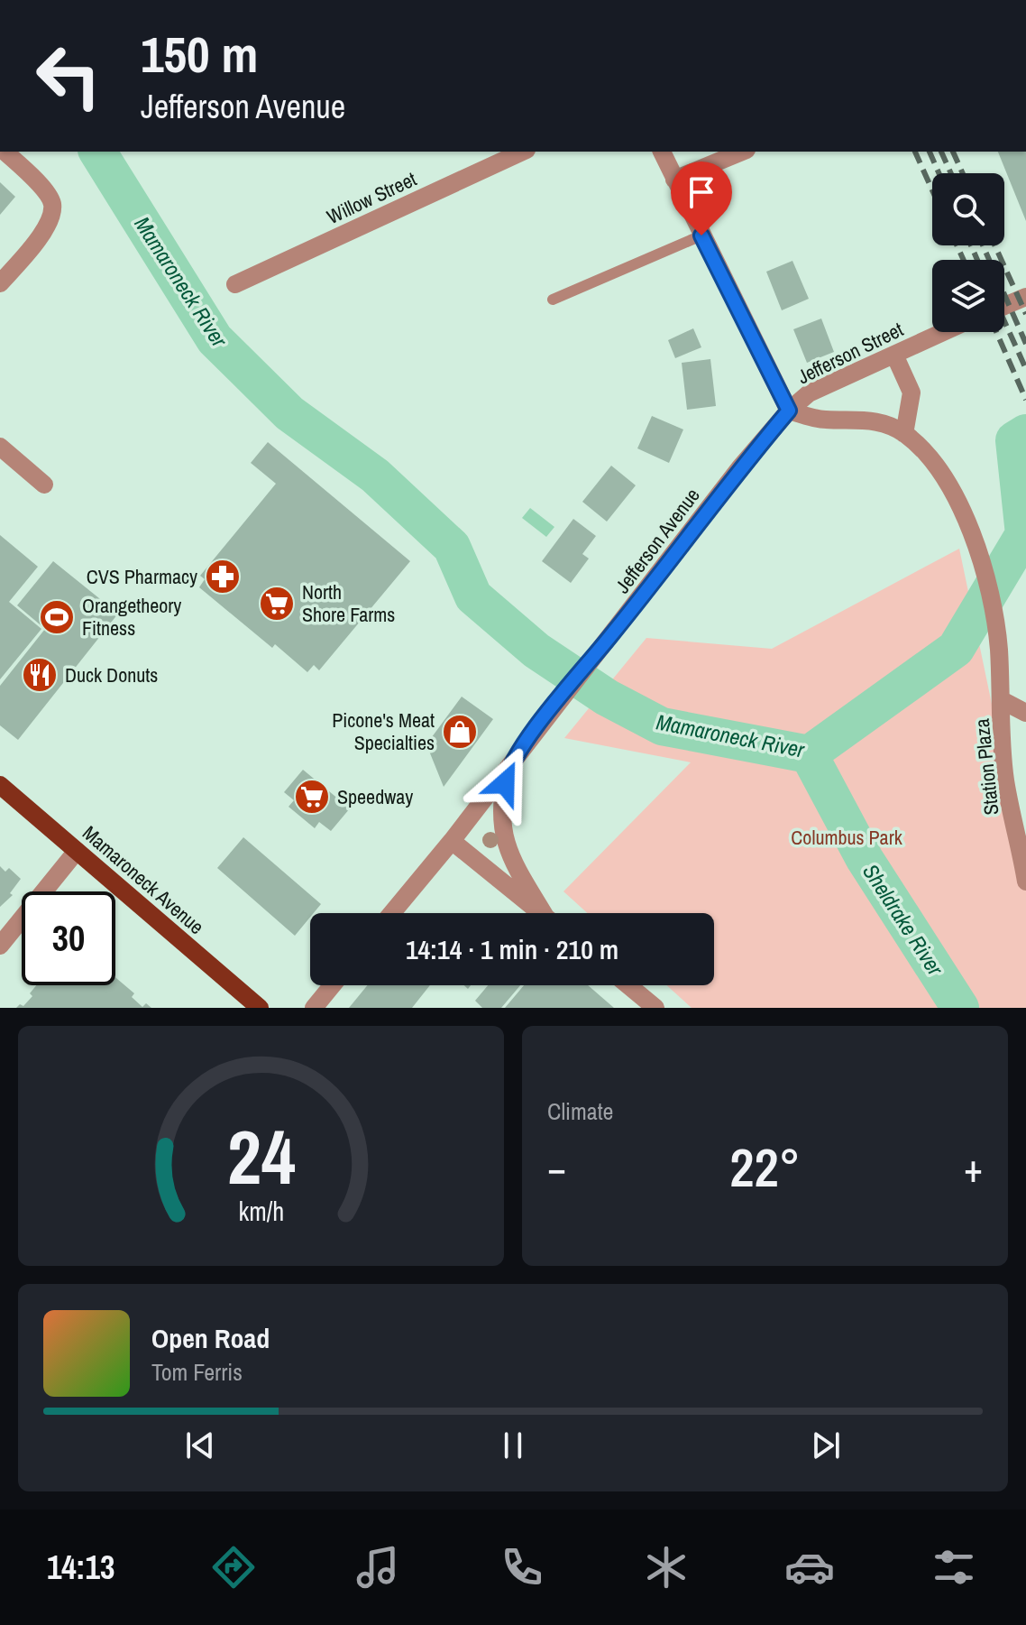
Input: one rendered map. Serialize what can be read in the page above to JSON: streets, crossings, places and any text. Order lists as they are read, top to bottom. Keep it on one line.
{"streets":{"main road":["Mamaroneck Avenue"],"street":["Willow Street","Jefferson Street","Jefferson Avenue","Station Plaza"]},"crossings":[["Jefferson Street","Jefferson Avenue"],["Jefferson Street","Station Plaza"],["Jefferson Avenue","Station Plaza"]],"water":["Mamaroneck River","Sheldrake River"],"parks":["Columbus Park"],"places":{"pharmacy":["CVS Pharmacy"],"supermarket":["North Shore Farms","Speedway"],"sports":["Orangetheory Fitness"],"restaurant":["Duck Donuts"],"shop":["Picone's Meat Specialties"]},"page":{"turn":["150 m","Jefferson Avenue"],"limit":"30","trip":"14:14 · 1 min · 210 m","tile":"Climate","heat":["−","22°","+"],"song":["Open Road","Tom Ferris"],"tabs":"14:13","gauge":["24","km/h"]}}
